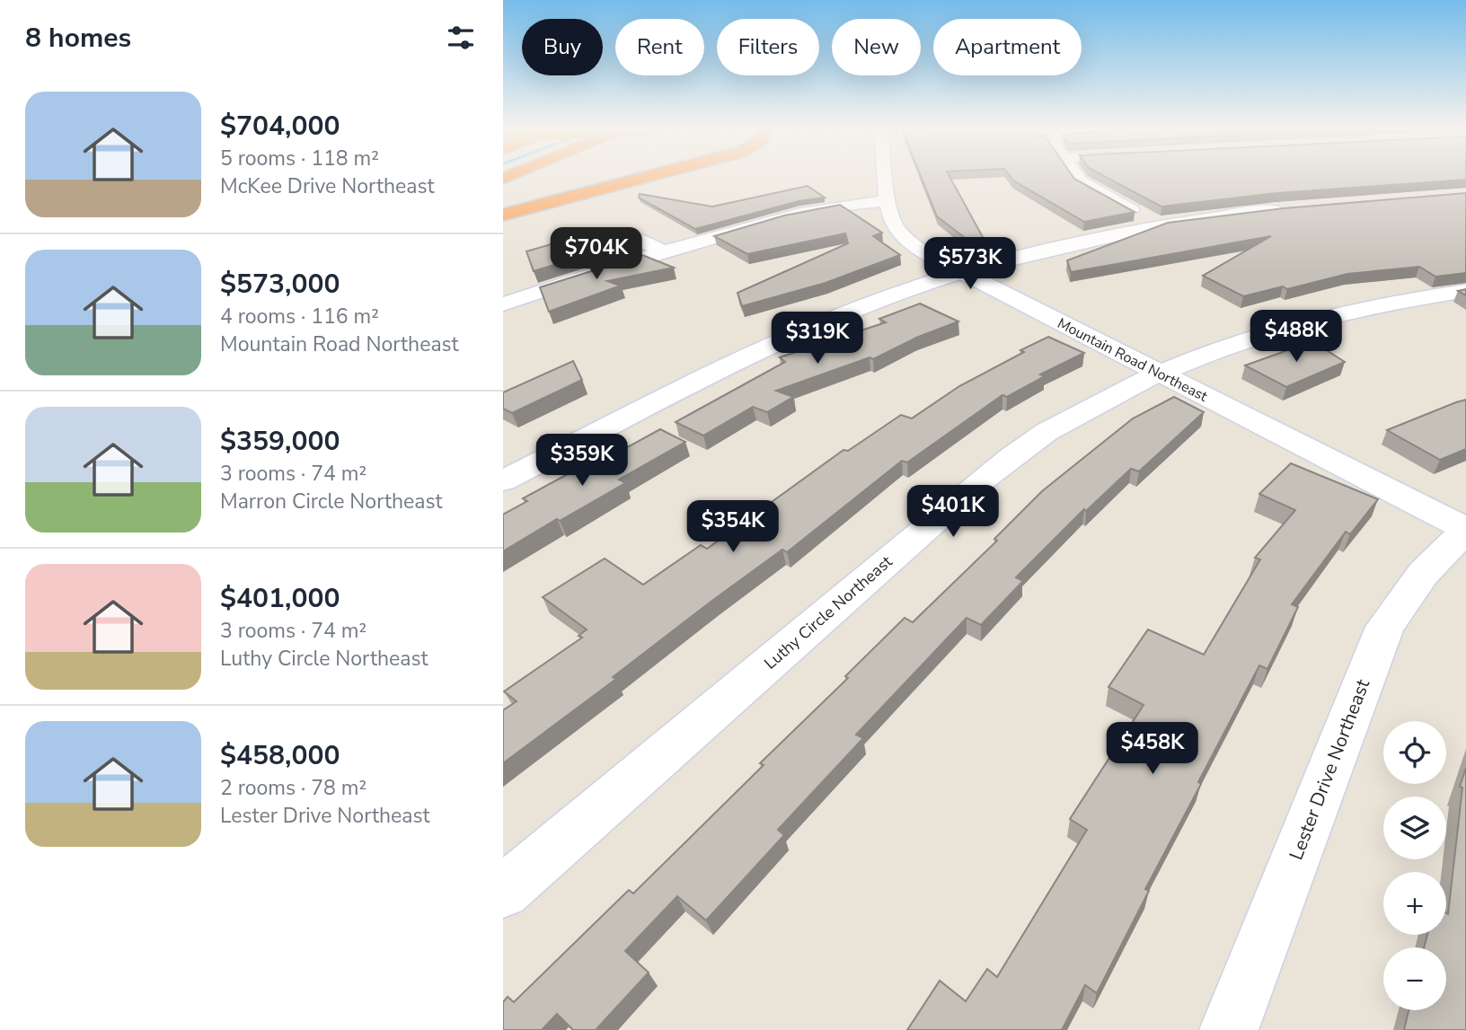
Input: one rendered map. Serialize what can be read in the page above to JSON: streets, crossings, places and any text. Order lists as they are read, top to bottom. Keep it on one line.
{"streets":{"street":["Mountain Road Northeast","Luthy Circle Northeast","Lester Drive Northeast"]},"crossings":[["Mountain Road Northeast","Luthy Circle Northeast"],["Mountain Road Northeast","Lester Drive Northeast"]],"page":{"heading":"8 homes","chip":["Buy","Rent","Filters","New","Apartment"],"list":[{"name":"$704,000","note":"5 rooms · 118 m² · McKee Drive Northeast"},{"name":"$573,000","note":"4 rooms · 116 m² · Mountain Road Northeast"},{"name":"$359,000","note":"3 rooms · 74 m² · Marron Circle Northeast"},{"name":"$401,000","note":"3 rooms · 74 m² · Luthy Circle Northeast"},{"name":"$458,000","note":"2 rooms · 78 m² · Lester Drive Northeast"}],"price":["$704K","$573K","$488K","$319K","$359K","$401K","$354K","$458K"],"map_buttons":["+","−"]}}
